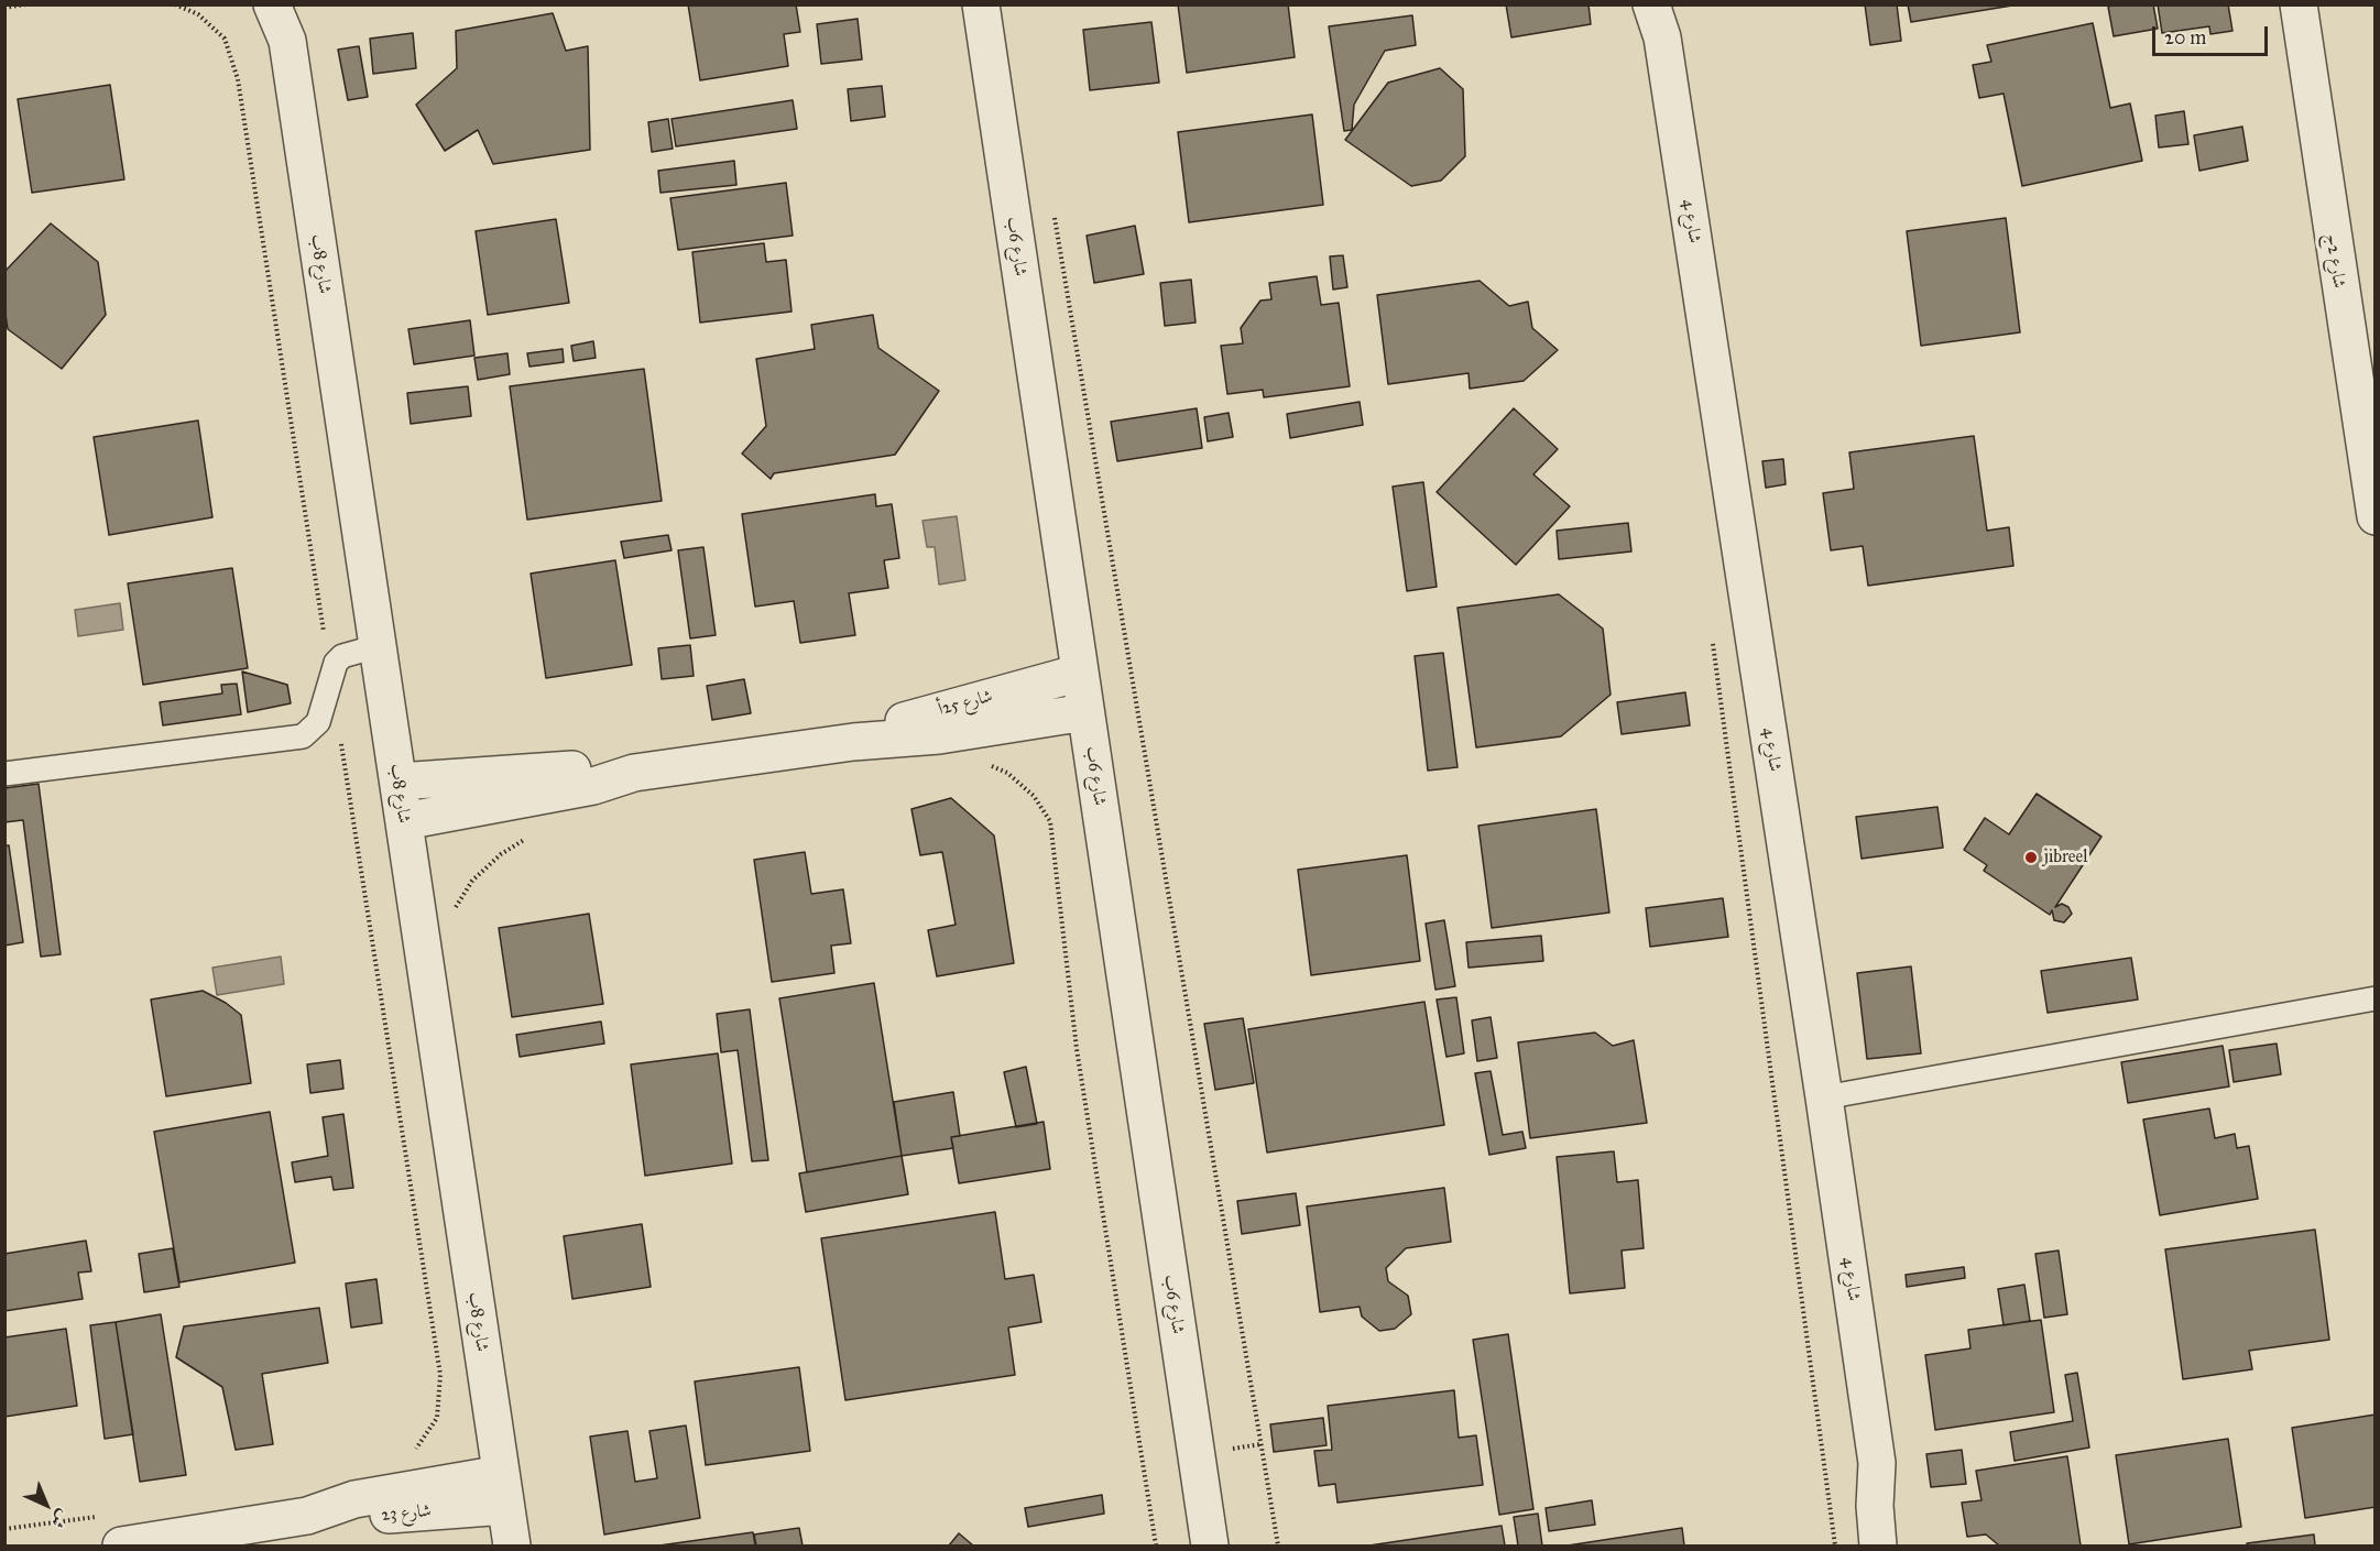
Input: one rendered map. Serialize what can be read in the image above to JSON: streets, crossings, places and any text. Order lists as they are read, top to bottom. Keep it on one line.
{"streets":{"street":["شارع 4","شارع 6ب","شارع 2ج","شارع 8ب","شارع 25أ","شارع 23"]},"crossings":[["شارع 6ب","شارع 25أ"],["شارع 8ب","شارع 25أ"],["شارع 8ب","شارع 23"]],"places":["jibreel"],"scale_bar":"20 m","north":"bottom right"}
